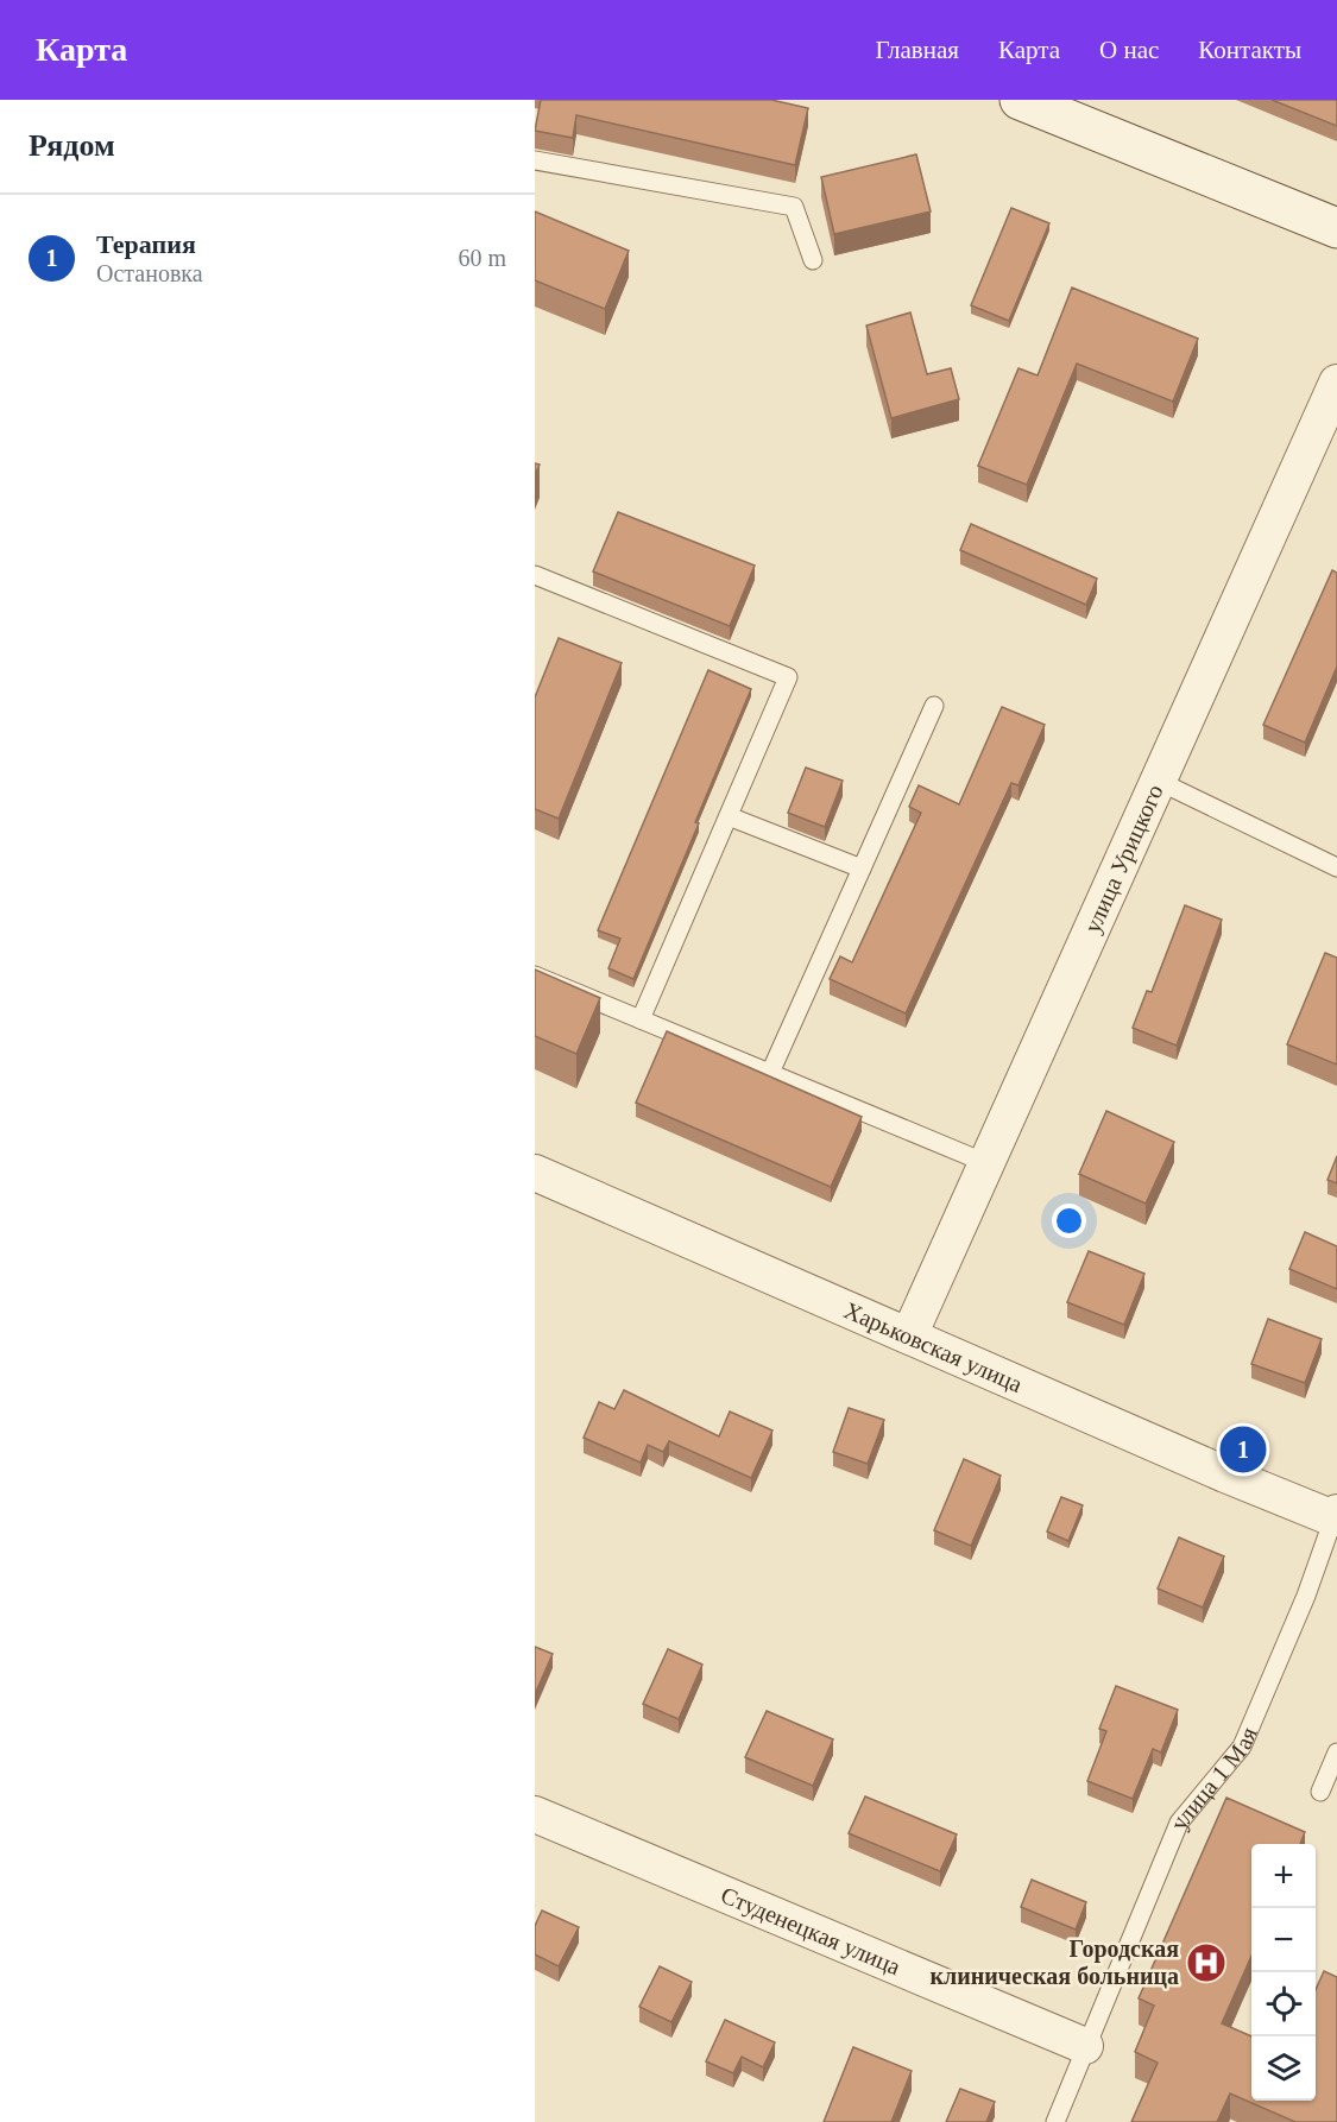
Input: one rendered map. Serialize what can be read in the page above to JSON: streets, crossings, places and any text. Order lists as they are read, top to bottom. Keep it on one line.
{"streets":{"street":["улица Урицкого","Харьковская улица","Студенецкая улица"],"lane":["улица 1 Мая"]},"crossings":[["улица Урицкого","Харьковская улица"],["Харьковская улица","улица 1 Мая"],["улица 1 Мая","Студенецкая улица"]],"places":{"hospital":["Городская клиническая больница"]},"page":{"header":"Карта","nav":["Главная","Карта","О нас","Контакты"],"heading":"Рядом","list":[{"mark":"1","name":"Терапия","note":"Остановка","value":"60 m"}],"pins":"1","map_buttons":["+","−"]}}
